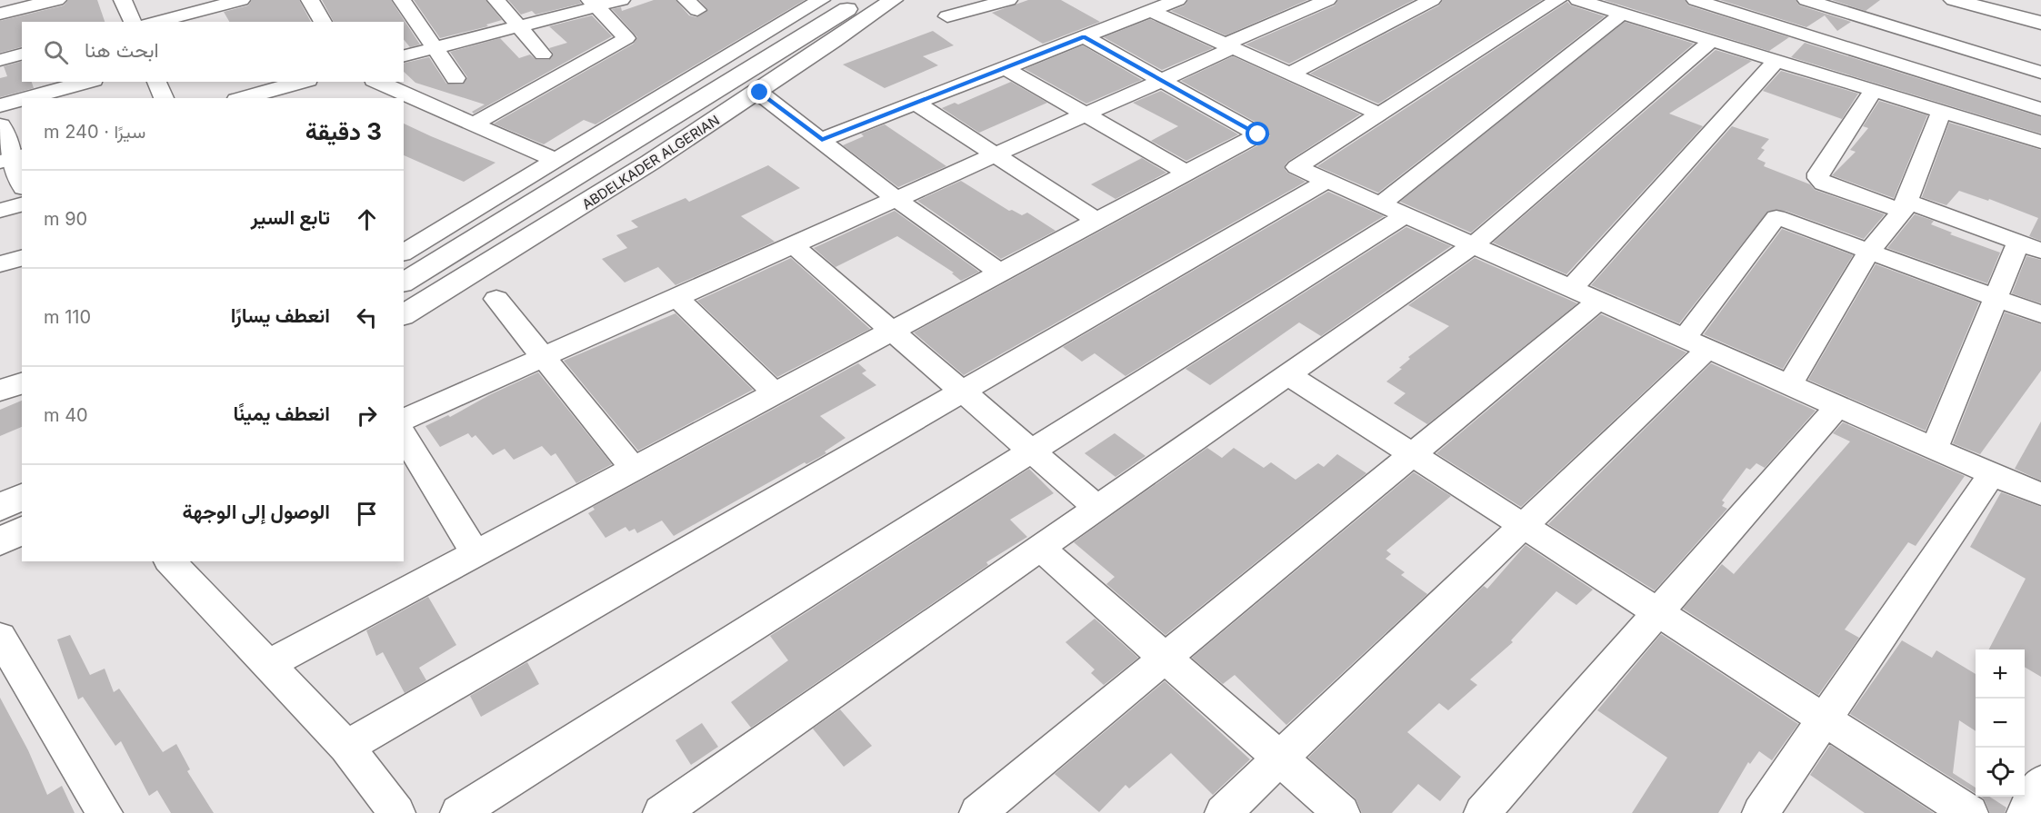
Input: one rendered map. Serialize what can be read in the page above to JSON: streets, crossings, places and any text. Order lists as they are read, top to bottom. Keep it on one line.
{"streets":{"main road":["ABDELKADER ALGERIAN"]},"page":{"search":"ابحث هنا","heading":["3 دقيقة","سيرًا · 240 m"],"list":[["تابع السير","90 m"],["انعطف يسارًا","110 m"],["انعطف يمينًا","40 m"],"الوصول إلى الوجهة"],"map_buttons":["+","−"]}}
